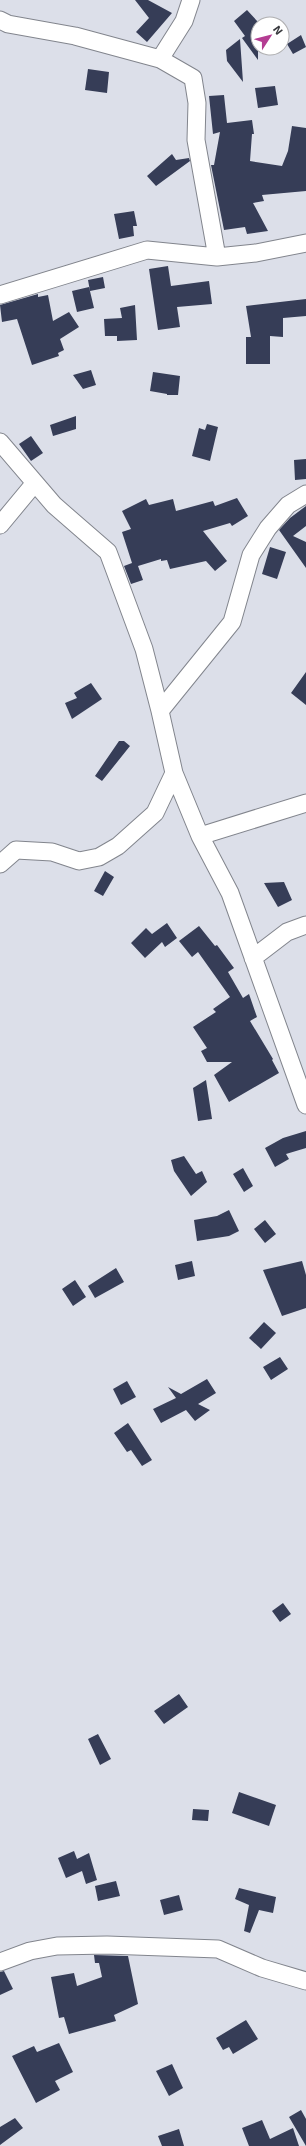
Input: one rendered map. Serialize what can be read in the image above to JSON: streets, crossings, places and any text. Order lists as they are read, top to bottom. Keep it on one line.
{"north":"top right"}
